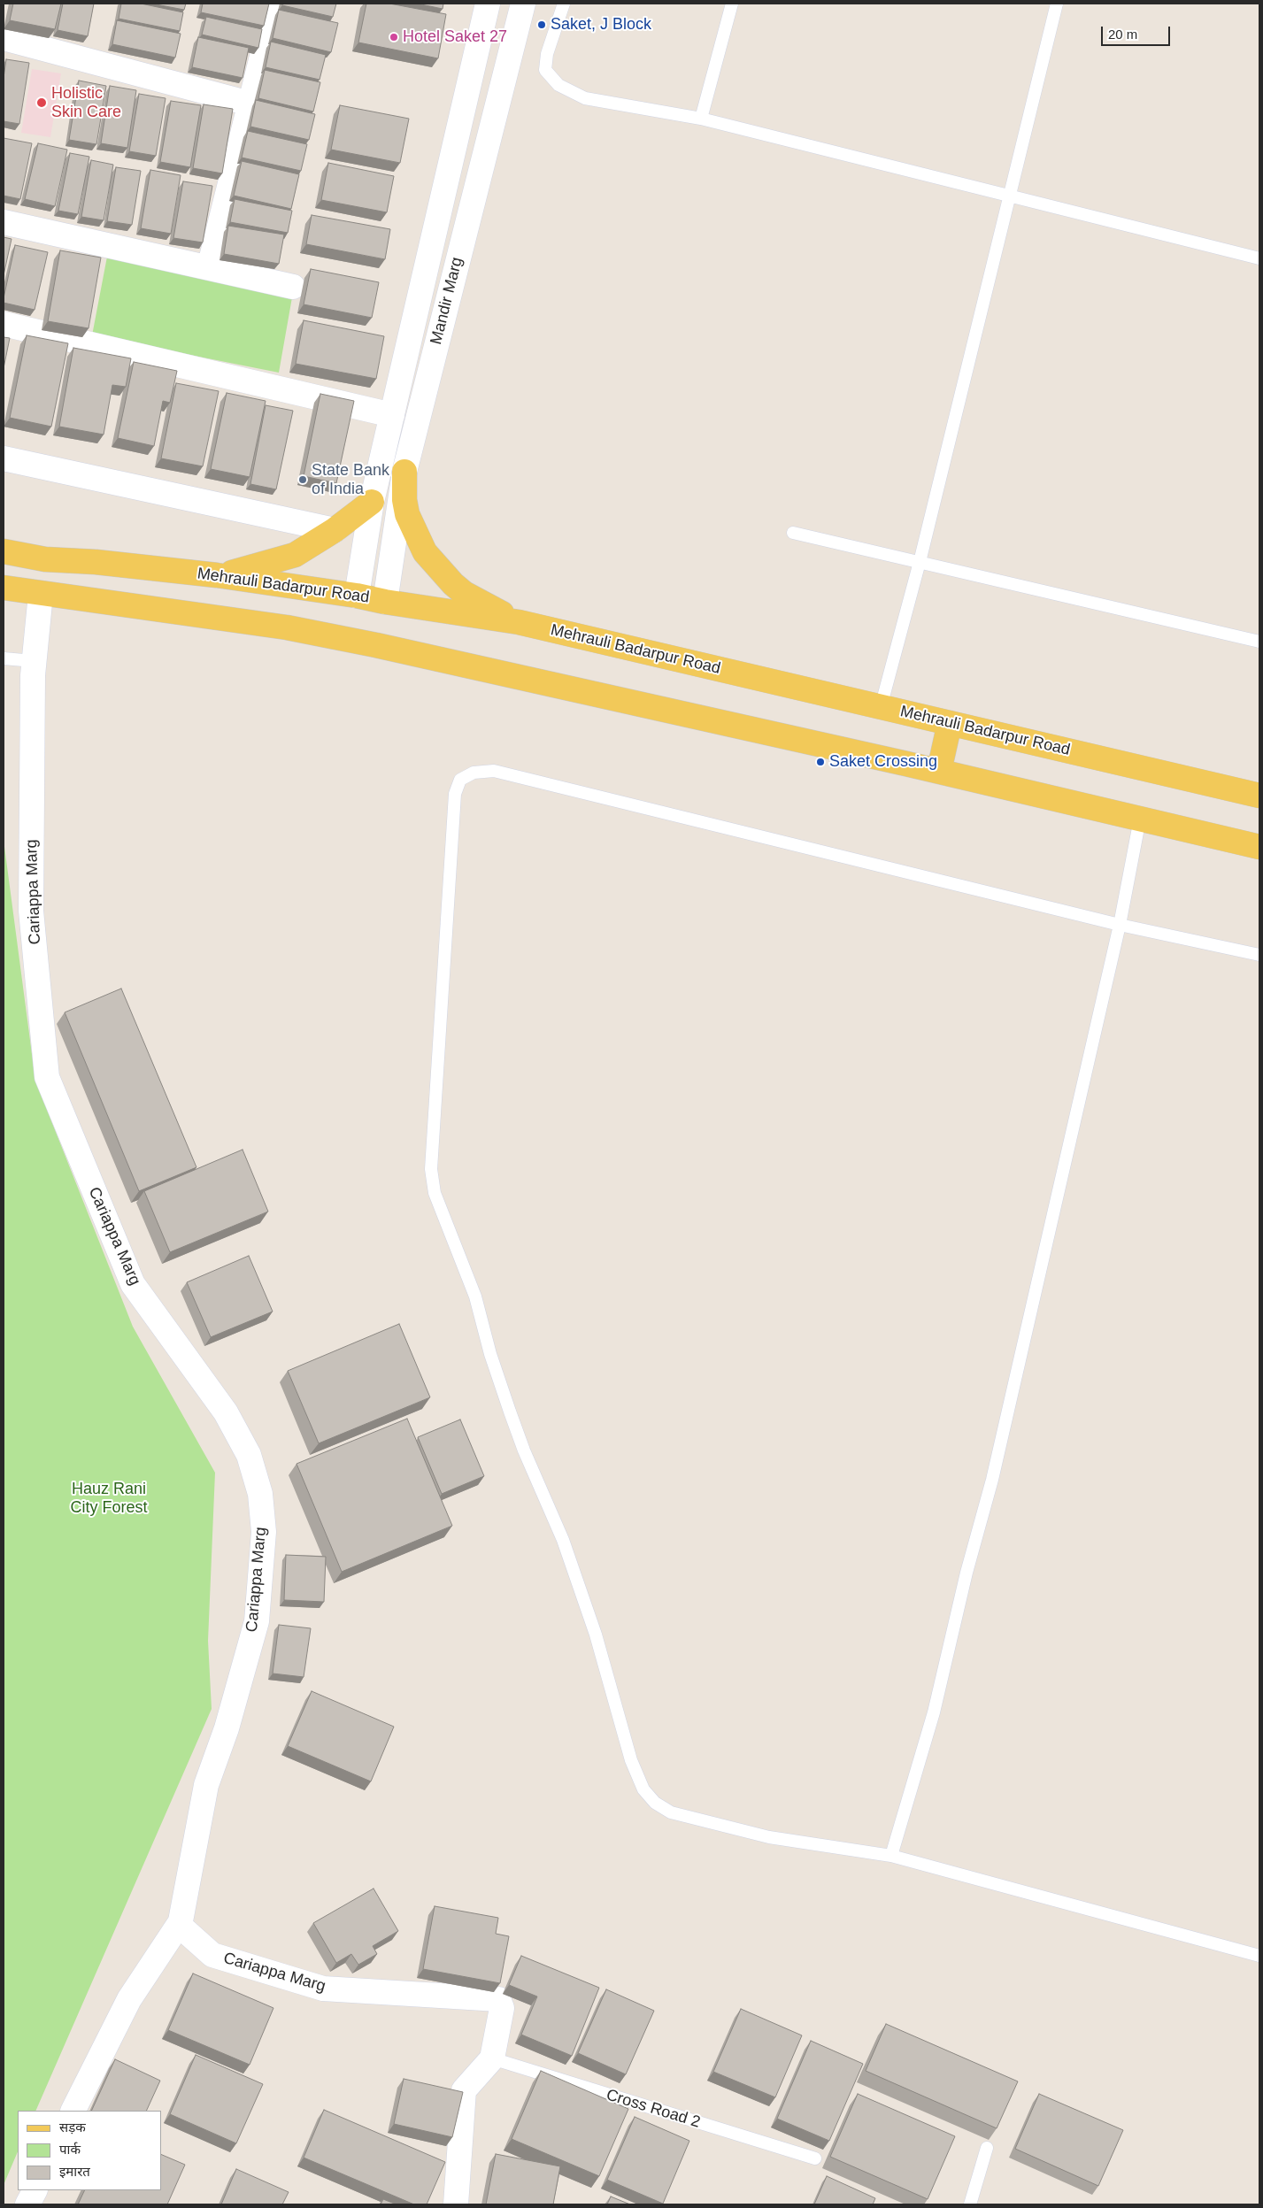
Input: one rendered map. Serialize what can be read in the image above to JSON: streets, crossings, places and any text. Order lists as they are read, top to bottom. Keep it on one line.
{"streets":{"main road":["Mehrauli Badarpur Road"],"street":["Mandir Marg","Cariappa Marg"],"lane":["Cross Road 2"]},"crossings":[["Mandir Marg","Mehrauli Badarpur Road"],["Cariappa Marg","Cross Road 2"]],"parks":["Hauz Rani City Forest"],"places":["Saket, J Block","Hotel Saket 27","Holistic Skin Care","State Bank of India","Saket Crossing"],"legend":["सड़क","पार्क","इमारत"],"scale_bar":"20 m"}
